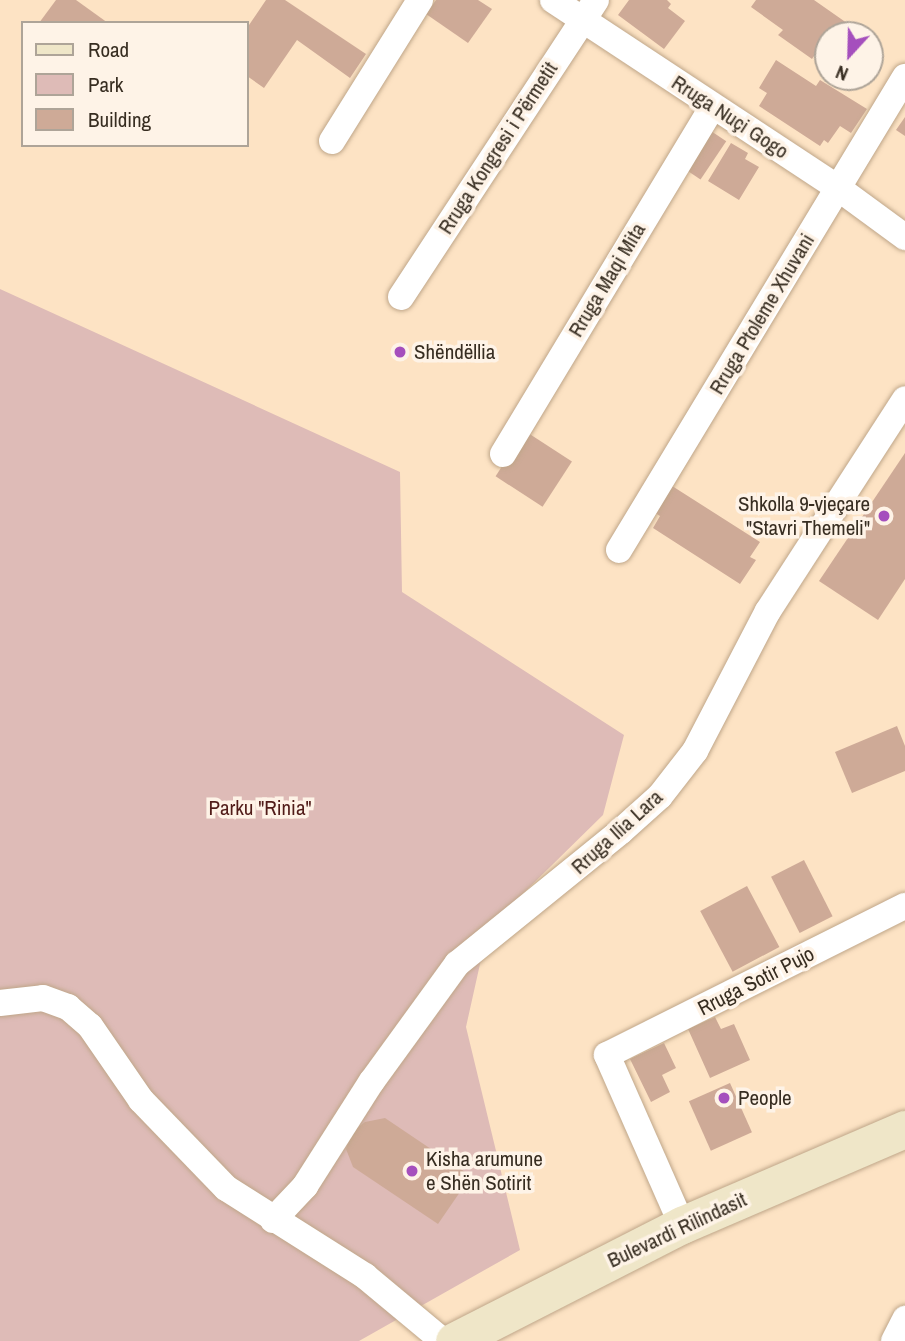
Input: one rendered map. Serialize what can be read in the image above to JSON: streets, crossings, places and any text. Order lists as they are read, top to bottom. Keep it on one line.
{"streets":{"main road":["Bulevardi Rilindasit"],"street":["Rruga Nuçi Gogo","Rruga Kongresi i Përmetit","Rruga Maqi Mita","Rruga Ptoleme Xhuvani","Rruga Ilia Lara","Rruga Sotir Pujo"]},"crossings":[["Rruga Nuçi Gogo","Rruga Kongresi i Përmetit"],["Rruga Nuçi Gogo","Rruga Maqi Mita"],["Rruga Nuçi Gogo","Rruga Ptoleme Xhuvani"],["Rruga Sotir Pujo","Bulevardi Rilindasit"]],"parks":["Parku \"Rinia\""],"places":["Shëndëllia","Shkolla 9-vjeçare \"Stavri Themeli\"","People","Kisha arumune e Shën Sotirit"],"legend":["Road","Park","Building"],"north":"bottom"}
